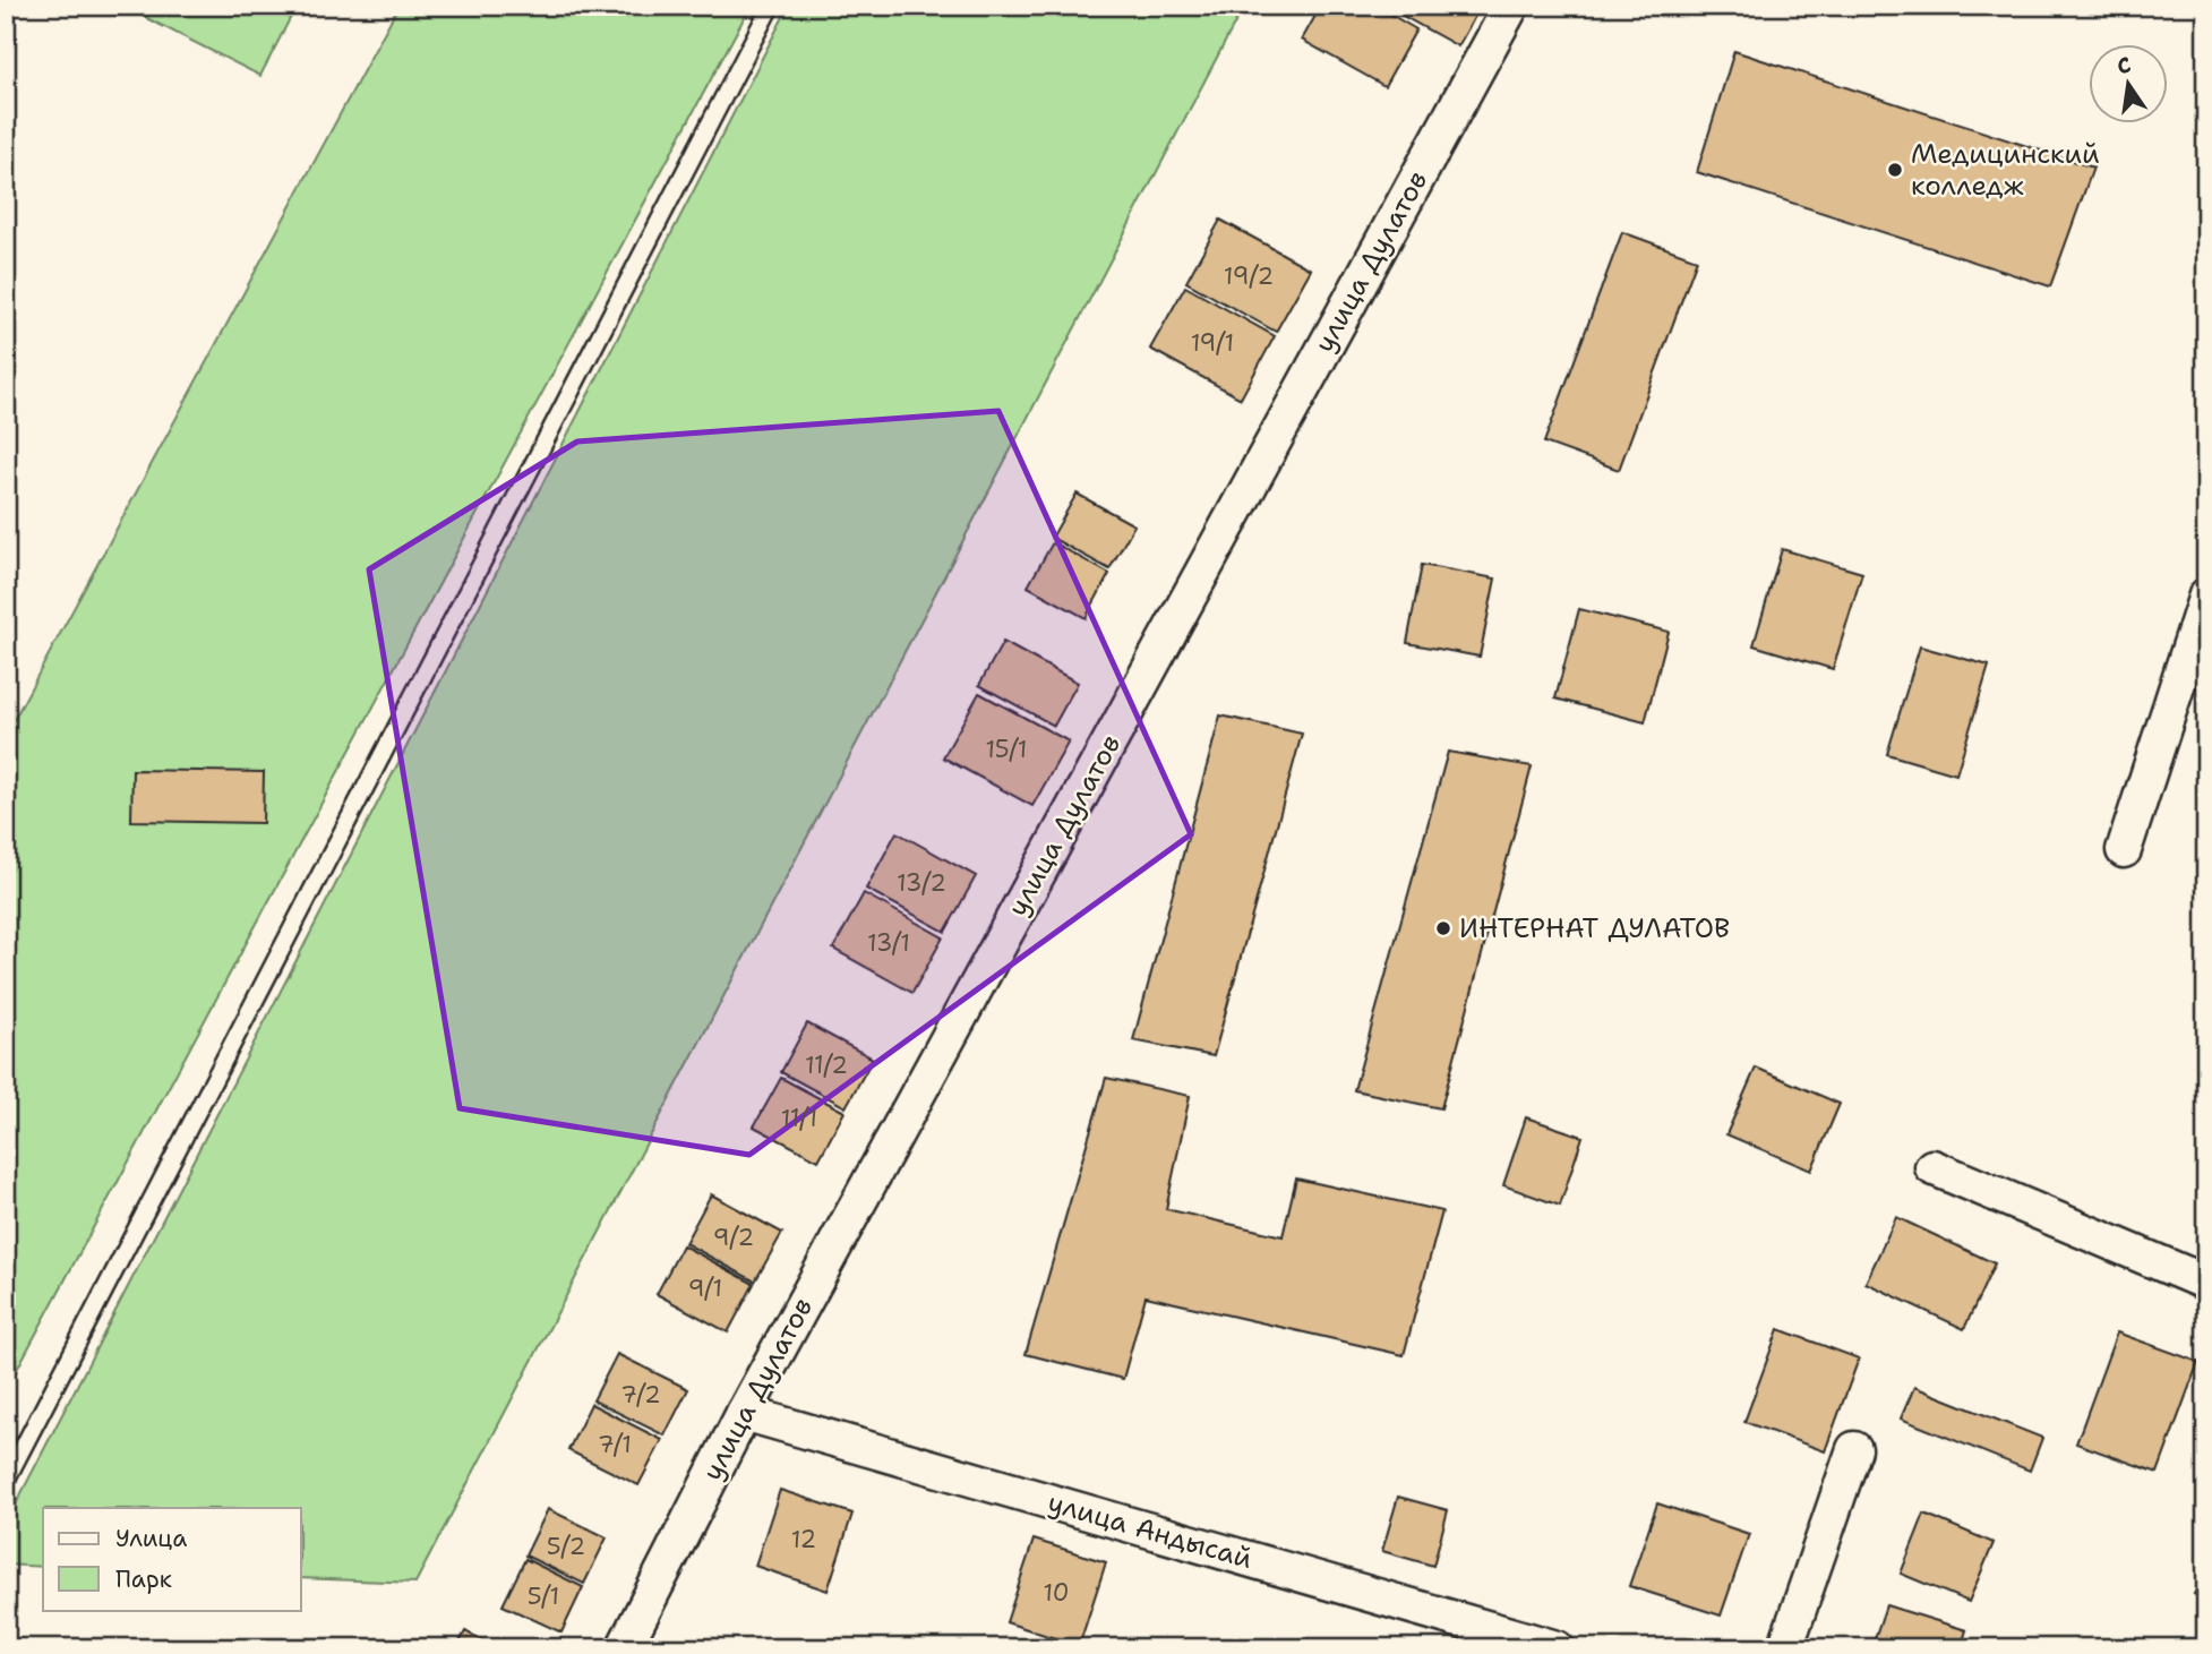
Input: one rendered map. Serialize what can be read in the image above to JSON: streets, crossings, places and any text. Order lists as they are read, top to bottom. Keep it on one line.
{"streets":{"street":["улица Дулатов","улица Андысай"]},"crossings":[["улица Дулатов","улица Андысай"]],"places":["Медицинский колледж","ИНТЕРНАТ ДУЛАТОВ"],"house_numbers":["19/2","19/1","15/1","13/2","13/1","11/2","11/1","9/2","9/1","7/2","7/1","12","5/2","10","5/1"],"legend":["Улица","Парк"],"north":"top"}
